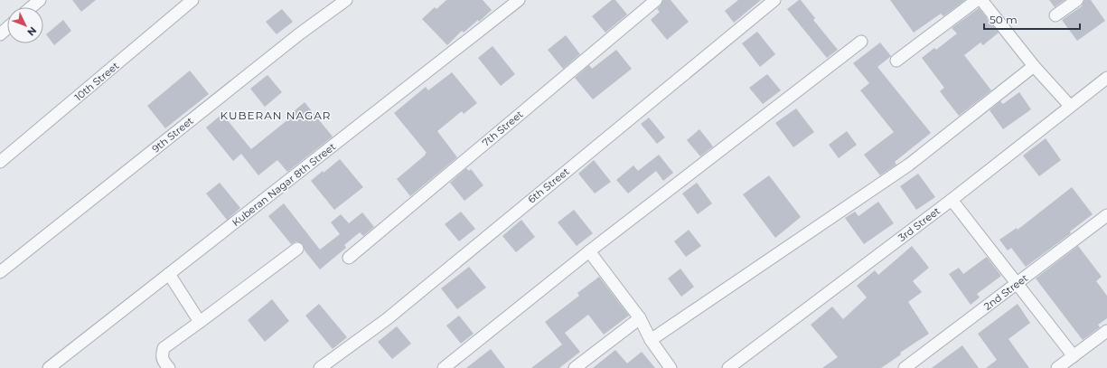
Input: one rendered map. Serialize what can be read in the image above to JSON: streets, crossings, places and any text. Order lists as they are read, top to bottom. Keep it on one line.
{"streets":{"street":["10th Street","7th Street","9th Street","Kuberan Nagar 8th Street","6th Street","3rd Street","2nd Street"]},"districts":["KUBERAN NAGAR"],"scale_bar":"50 m","north":"bottom right"}
